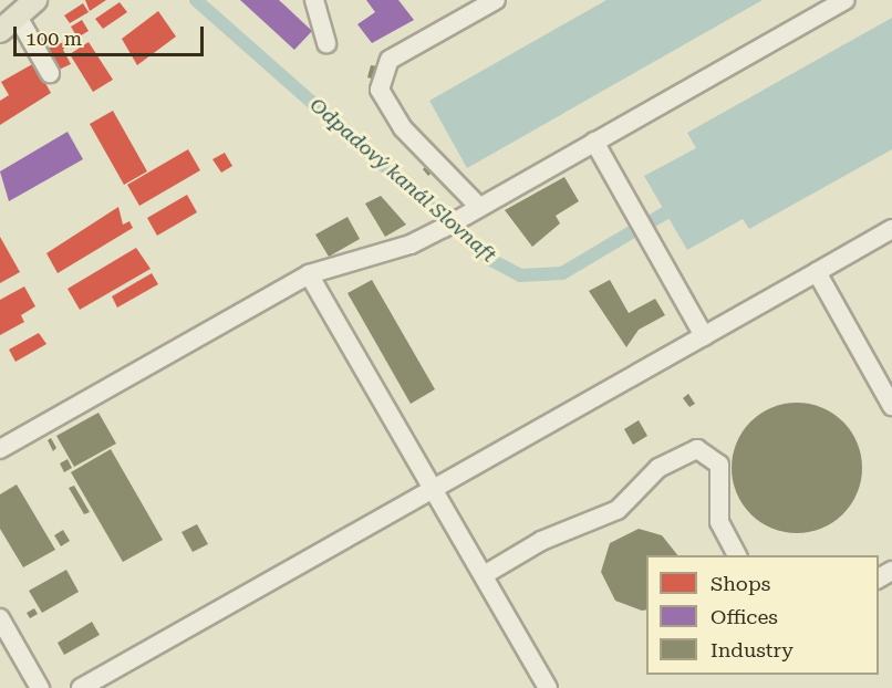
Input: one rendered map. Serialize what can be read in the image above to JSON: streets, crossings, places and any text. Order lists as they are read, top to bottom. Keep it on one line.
{"water":["Odpadový kanál Slovnaft"],"legend":["Shops","Offices","Industry"],"scale_bar":"100 m"}
